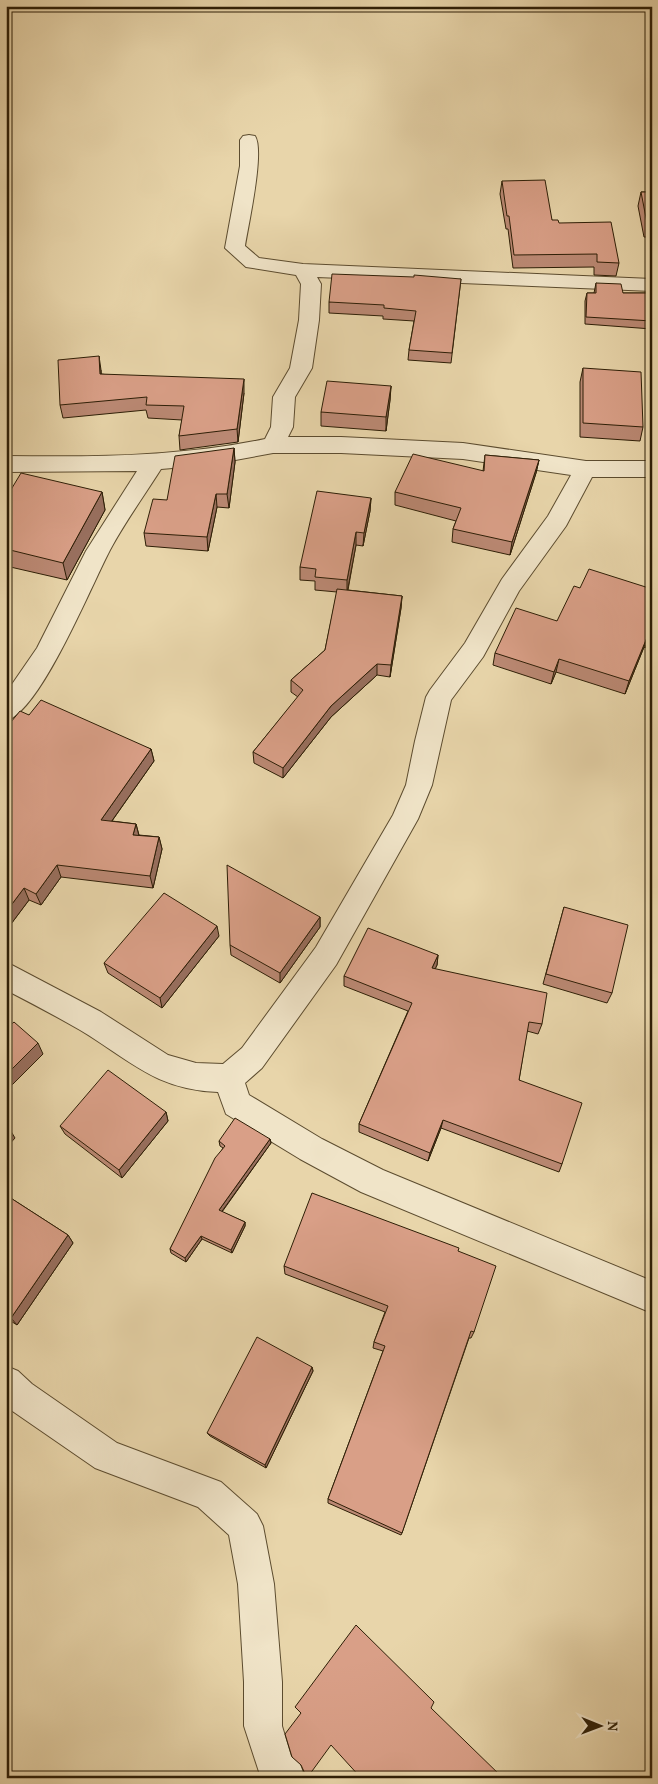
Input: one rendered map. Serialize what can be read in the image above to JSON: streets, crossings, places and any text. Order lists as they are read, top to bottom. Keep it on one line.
{"north":"right"}
